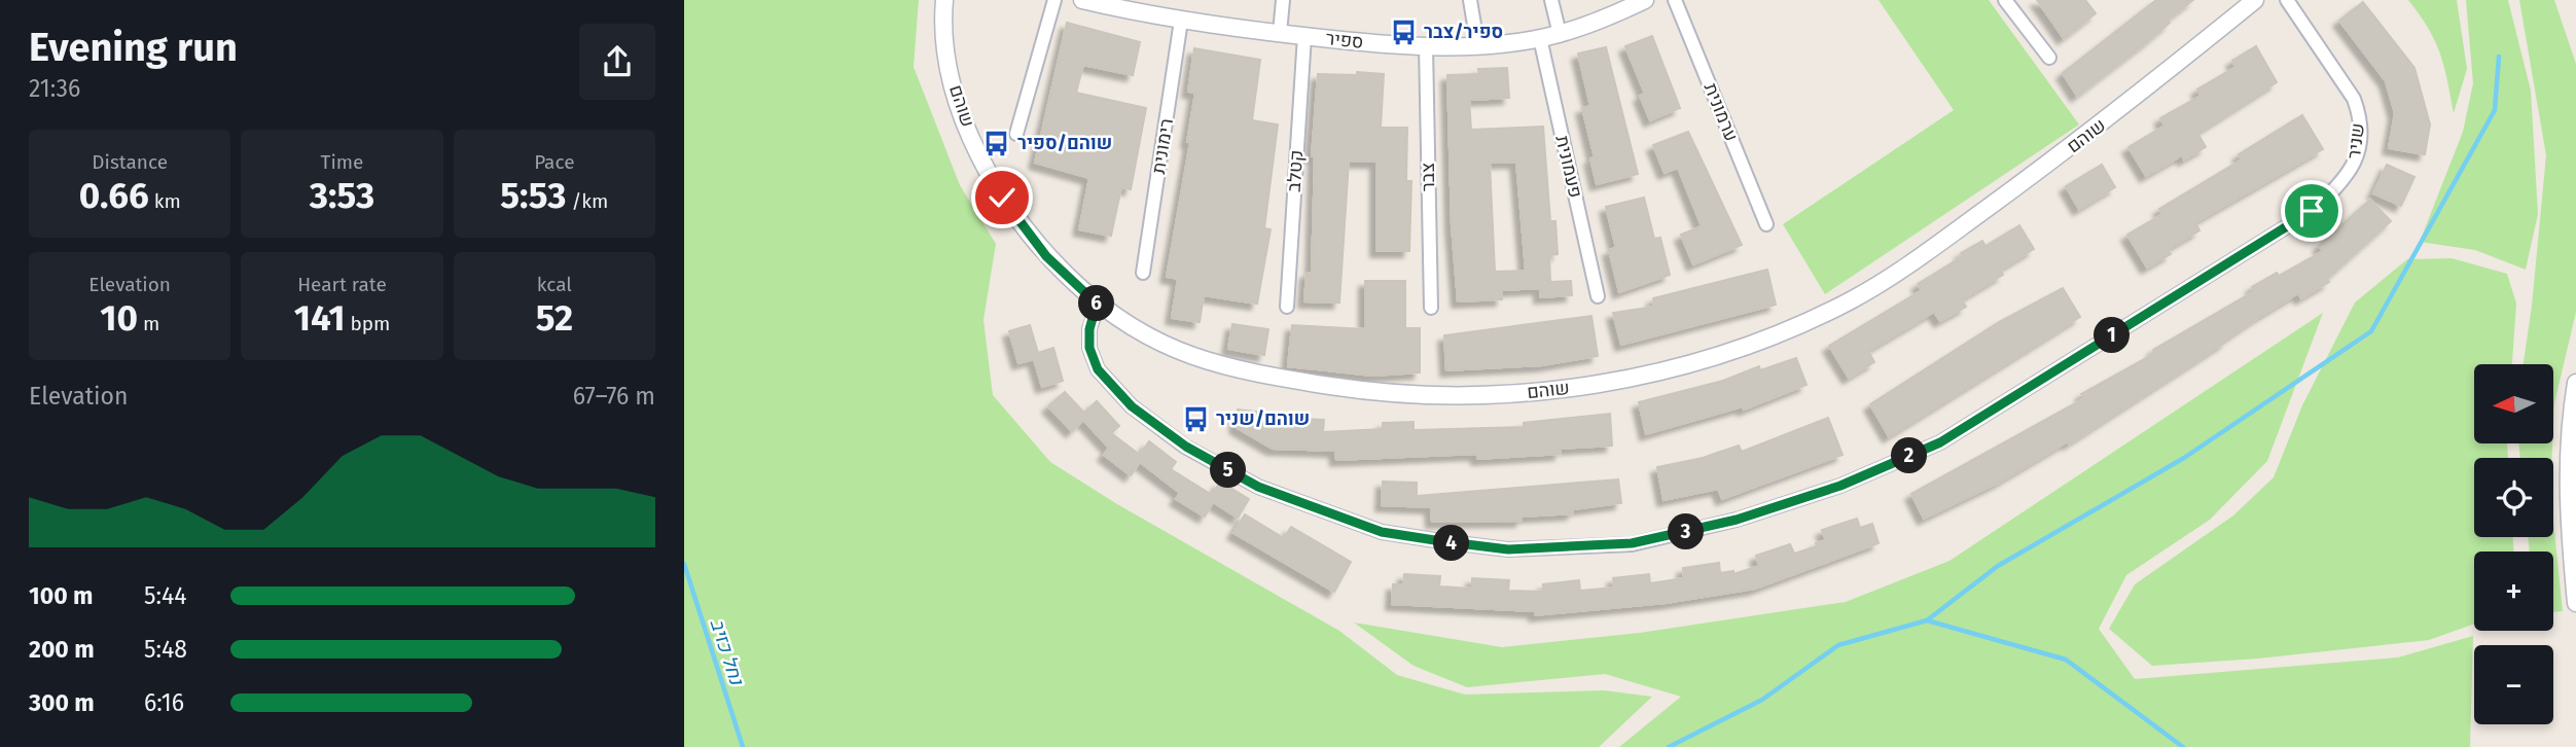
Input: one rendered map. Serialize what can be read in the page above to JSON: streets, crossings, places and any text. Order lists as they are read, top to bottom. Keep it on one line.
{"streets":{"street":["ספיר","שוהם","ערמונית","שניר","רימונית","פעמונית","קטלב","צבר"]},"crossings":[["ספיר","רימונית"],["ספיר","פעמונית"],["ספיר","קטלב"],["ספיר","צבר"],["שוהם","שניר"]],"water":["נחל כזיב"],"places":{"bus stop":["ספיר/צבר","שוהם/ספיר","שוהם/שניר"]},"north":"left","page":{"heading":["Evening run","21:36"],"stats":[["Distance","0.66 km"],["Time","3:53"],["Pace","5:53 /km"],["Elevation","10 m"],["Heart rate","141 bpm"],["kcal","52"]],"pins":["6","1","2","5","3","4"],"map_buttons":["+","−"],"chart":["Elevation","67–76 m"],"list":[{"name":"100 m","note":"5:44"},{"name":"200 m","note":"5:48"},{"name":"300 m","note":"6:16"}]}}
